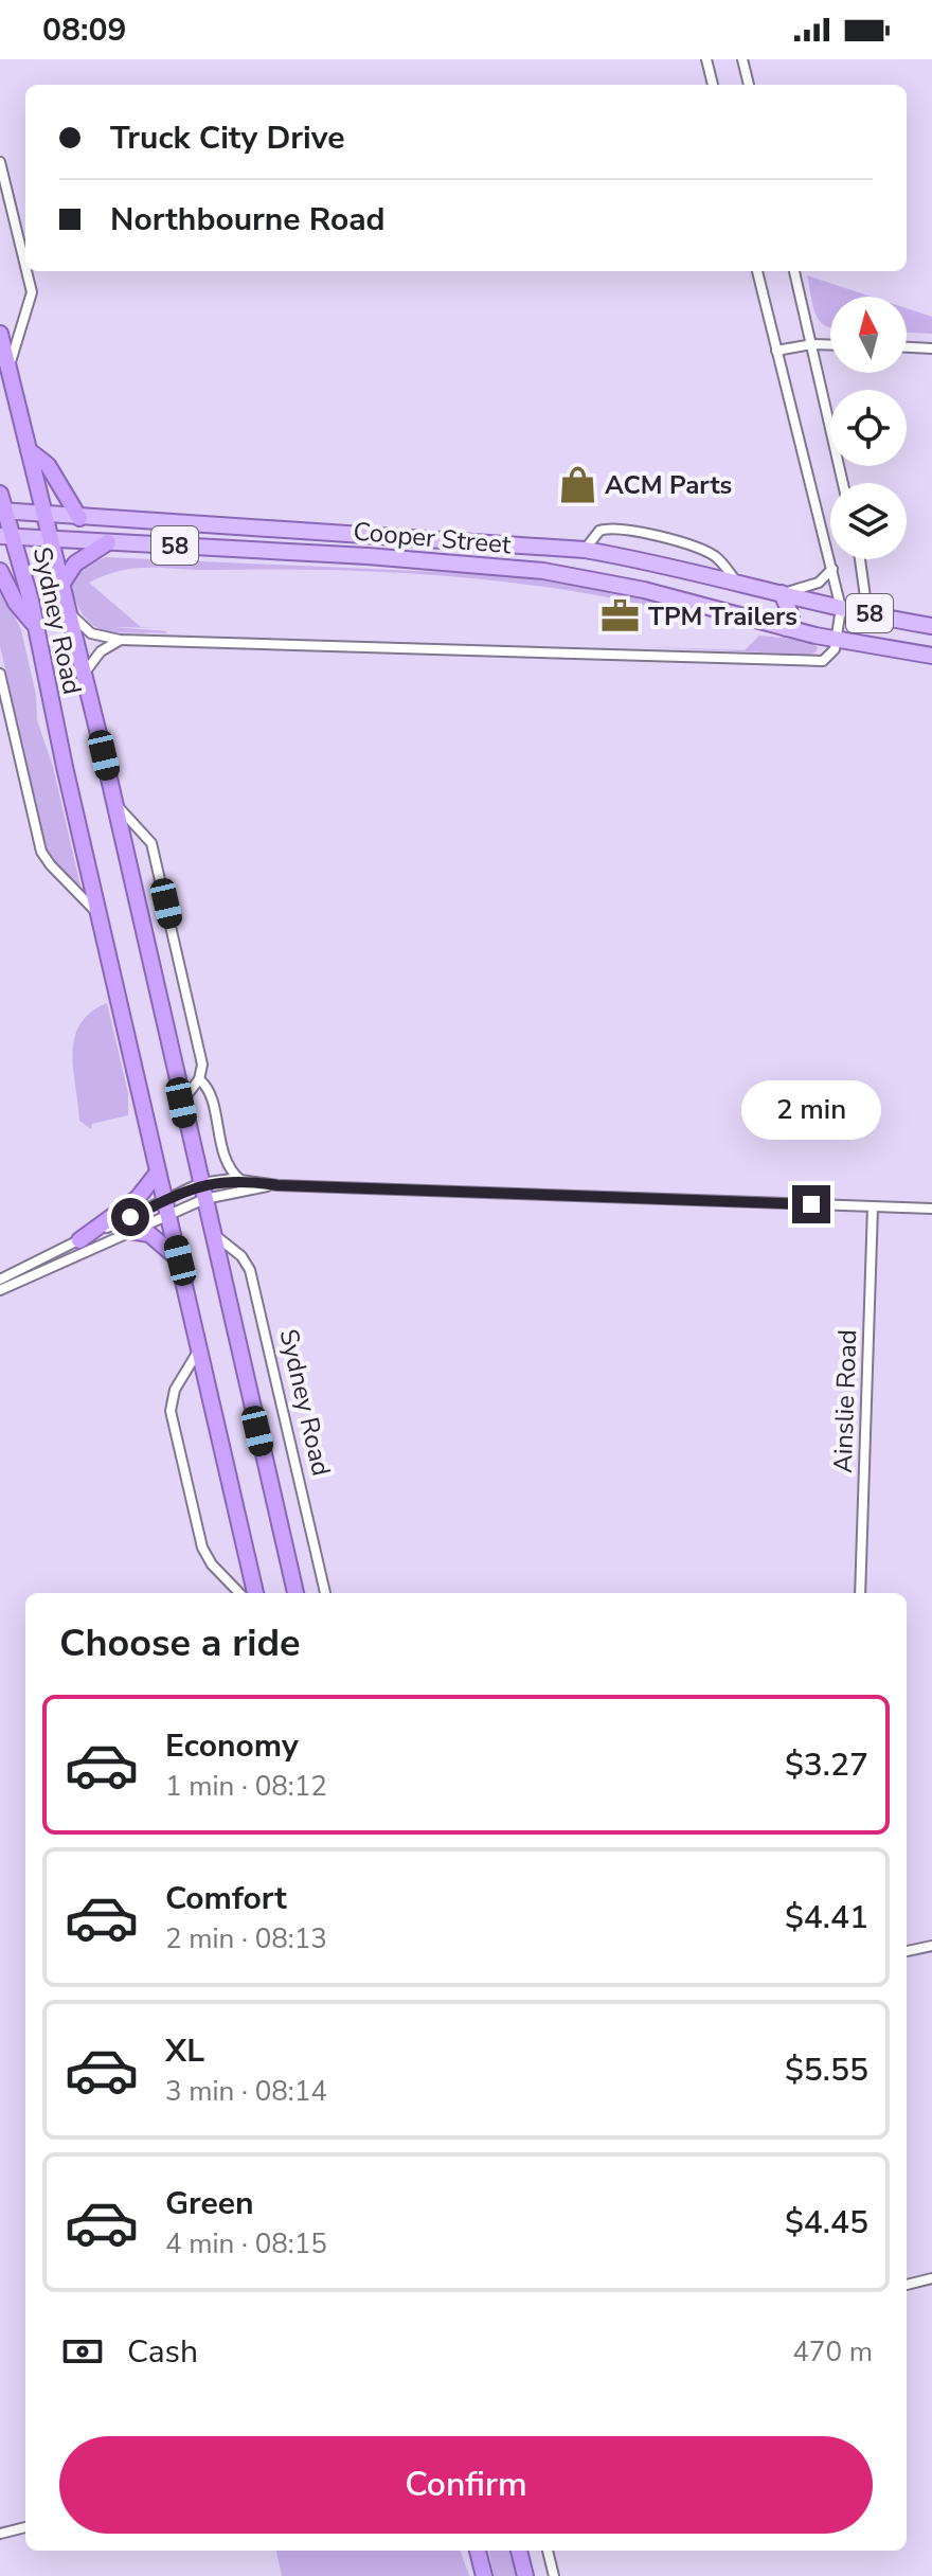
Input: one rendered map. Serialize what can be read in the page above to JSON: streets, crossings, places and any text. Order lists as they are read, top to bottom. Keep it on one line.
{"streets":{"highway":["Sydney Road"],"main road":["Cooper Street","58"],"street":["Ainslie Road"]},"crossings":[["Cooper Street","Sydney Road"]],"places":{"shop":["ACM Parts"],"office":["TPM Trailers"]},"north":"top","page":{"status":"08:09","banner":["Truck City Drive","Northbourne Road"],"bubble":"2 min","heading":"Choose a ride","list":[{"name":"Economy","note":"1 min · 08:12","value":"$3.27"},{"name":"Comfort","note":"2 min · 08:13","value":"$4.41"},{"name":"XL","note":"3 min · 08:14","value":"$5.55"},{"name":"Green","note":"4 min · 08:15","value":"$4.45"}],"pay":["Cash","470 m"],"buttons":"Confirm"}}
